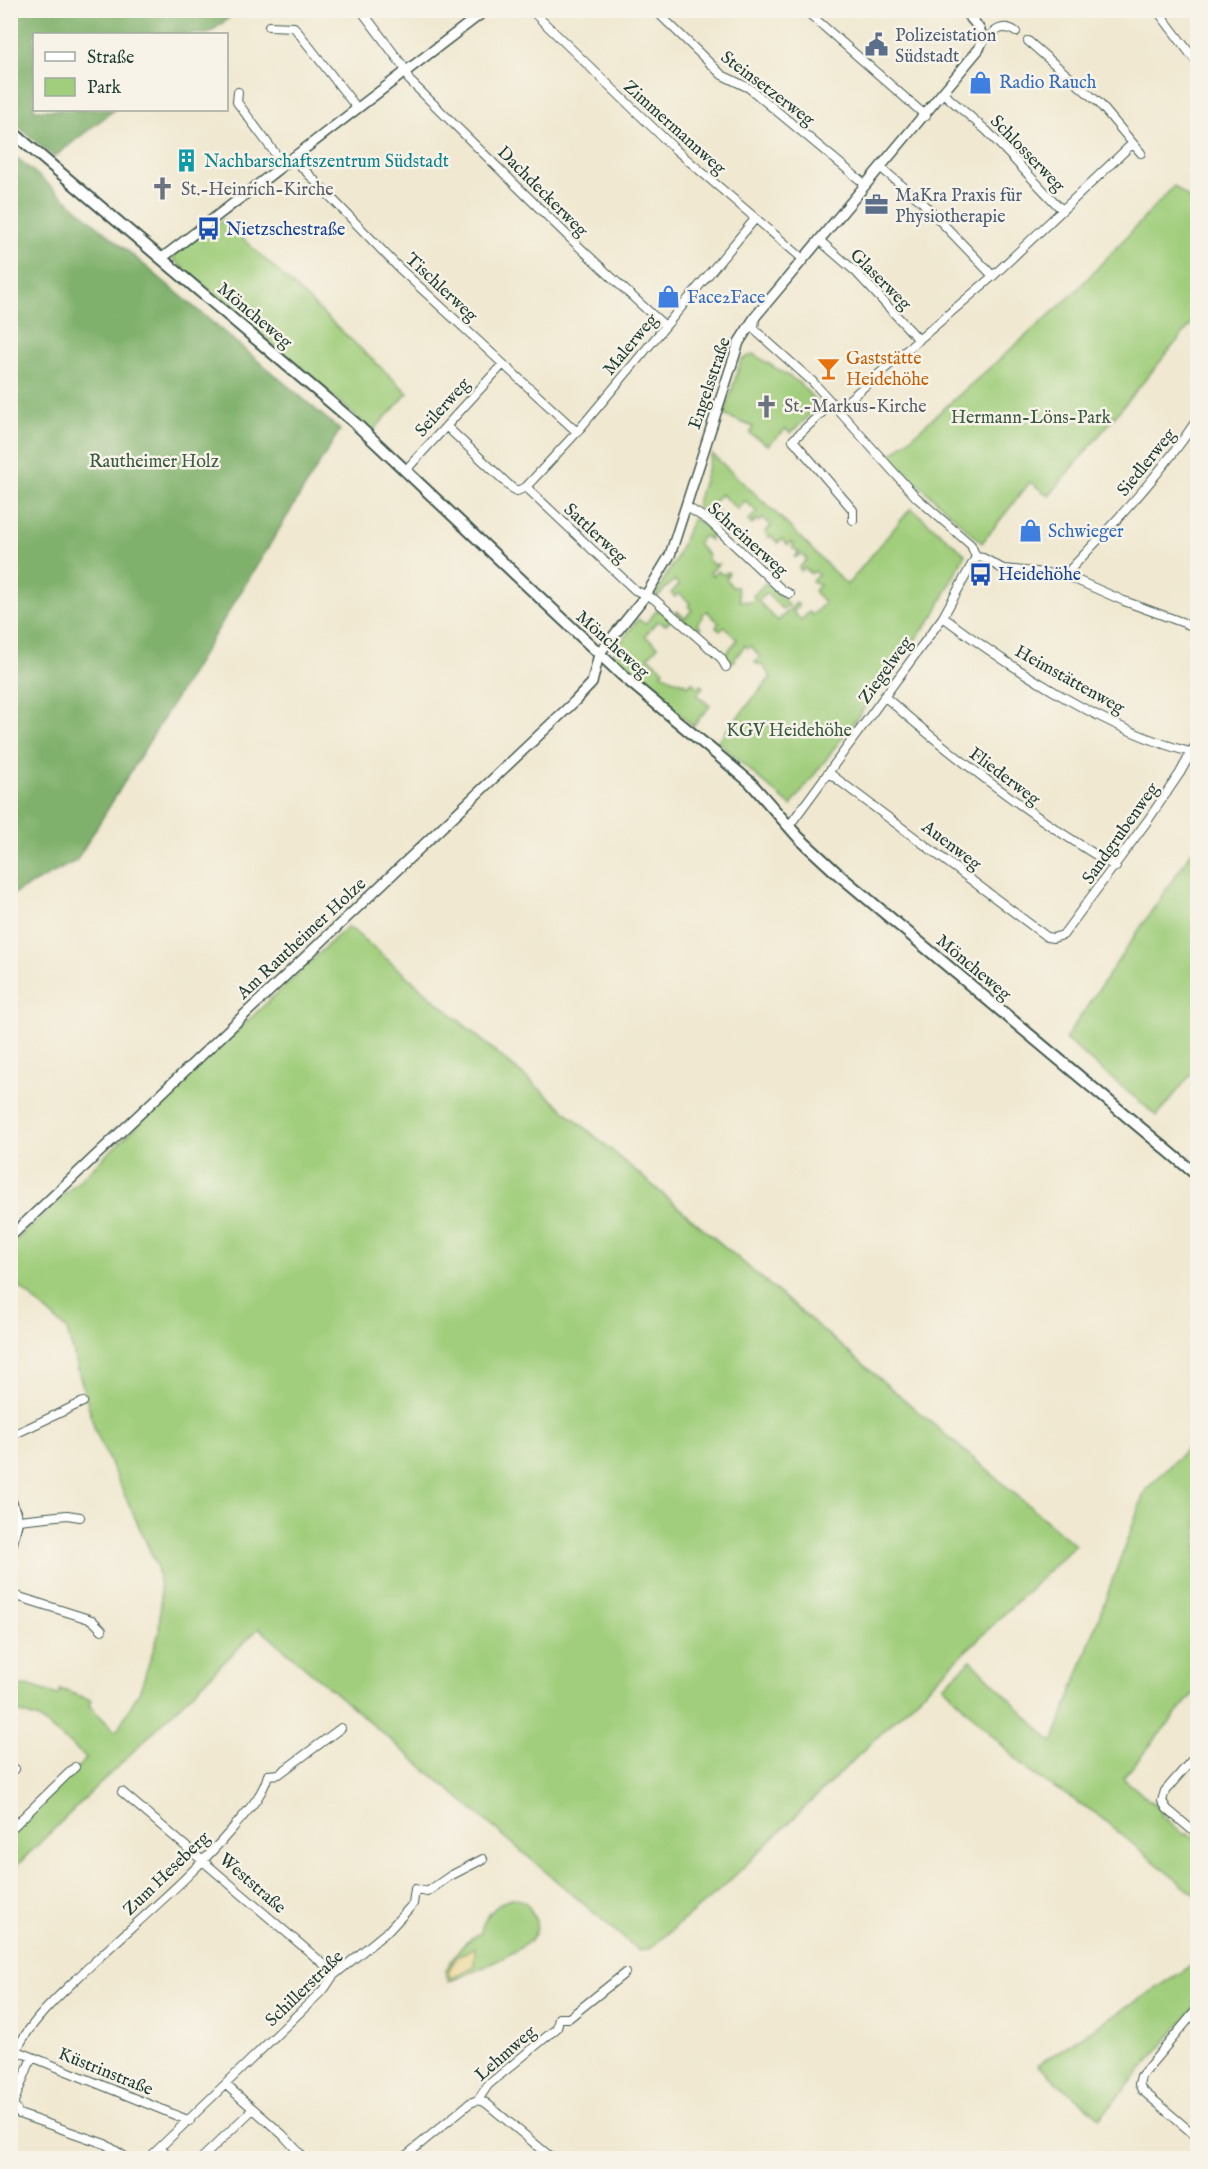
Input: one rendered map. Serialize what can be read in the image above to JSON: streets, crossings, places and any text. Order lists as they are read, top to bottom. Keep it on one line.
{"streets":{"main road":["Möncheweg"],"street":["Steinsetzerweg","Zimmermannweg","Schlosserweg","Dachdeckerweg","Glaserweg","Tischlerweg","Malerweg","Engelsstraße","Seilerweg","Siedlerweg","Sattlerweg","Schreinerweg","Ziegelweg","Heimstättenweg","Fliederweg","Sandgrubenweg","Auenweg","Am Rautheimer Holze","Zum Heseberg","Weststraße","Schillerstraße","Lehmweg","Küstrinstraße"]},"crossings":[["Steinsetzerweg","Engelsstraße"],["Zimmermannweg","Malerweg"],["Zimmermannweg","Engelsstraße"],["Schlosserweg","Engelsstraße"],["Dachdeckerweg","Malerweg"],["Glaserweg","Engelsstraße"],["Tischlerweg","Malerweg"],["Tischlerweg","Seilerweg"],["Möncheweg","Engelsstraße"],["Möncheweg","Seilerweg"],["Möncheweg","Ziegelweg"],["Möncheweg","Am Rautheimer Holze"],["Malerweg","Sattlerweg"],["Engelsstraße","Sattlerweg"],["Engelsstraße","Schreinerweg"],["Engelsstraße","Am Rautheimer Holze"],["Seilerweg","Sattlerweg"],["Ziegelweg","Heimstättenweg"],["Ziegelweg","Fliederweg"],["Ziegelweg","Auenweg"],["Heimstättenweg","Sandgrubenweg"],["Fliederweg","Sandgrubenweg"],["Sandgrubenweg","Auenweg"],["Zum Heseberg","Weststraße"],["Zum Heseberg","Küstrinstraße"],["Weststraße","Schillerstraße"],["Schillerstraße","Küstrinstraße"]],"parks":["Hermann-Löns-Park","Rautheimer Holz","KGV Heidehöhe"],"places":{"public building":["Polizeistation Südstadt"],"shop":["Radio Rauch","Face2Face","Schwieger"],"building":["Nachbarschaftszentrum Südstadt"],"church":["St.-Heinrich-Kirche","St.-Markus-Kirche"],"office":["MaKra Praxis für Physiotherapie"],"bus stop":["Nietzschestraße","Heidehöhe"],"bar":["Gaststätte Heidehöhe"]},"legend":["Straße","Park"]}
